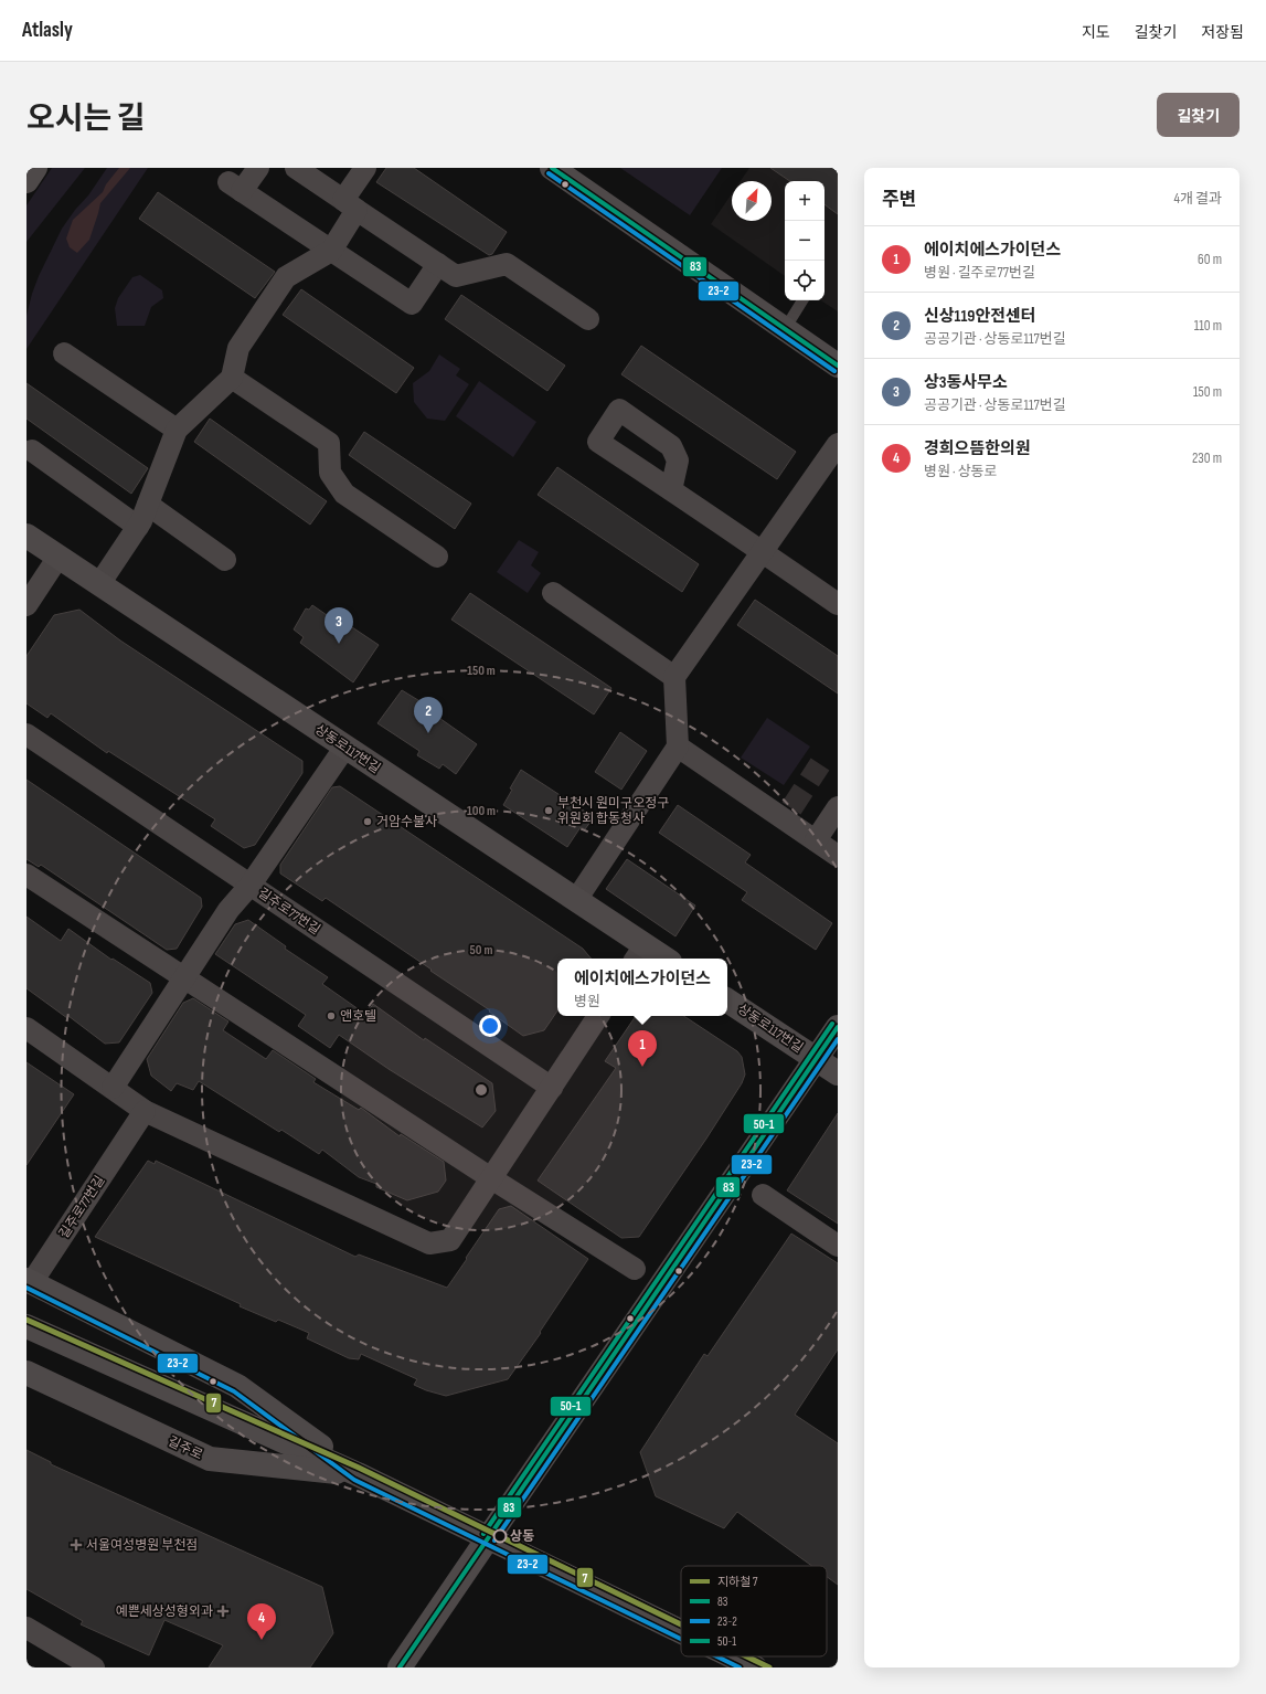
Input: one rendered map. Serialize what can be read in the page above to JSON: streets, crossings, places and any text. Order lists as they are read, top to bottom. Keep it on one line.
{"streets":{"street":["상동로117번길","길주로77번길","길주로"]},"crossings":[["길주로77번길","길주로"]],"places":{"other":["부천시 원미구오정구 위원회 합동청사","거암수불사","앤호텔","상동"],"health":["서울여성병원 부천점","예쁜세상성형외과"]},"lines":["transit line 83","transit line 23-2","transit line 50-1","metro line 7"],"legend":["지하철 7","83","23-2","50-1"],"north":"top right","page":{"header":"Atlasly","nav":["지도","길찾기","저장됨"],"title":"오시는 길","buttons":"길찾기","heading":["주변","4개 결과"],"map_buttons":["+","−"],"list":[{"mark":"1","name":"에이치에스가이던스","note":"병원 · 길주로77번길","value":"60 m"},{"mark":"2","name":"신상119안전센터","note":"공공기관 · 상동로117번길","value":"110 m"},{"mark":"3","name":"상3동사무소","note":"공공기관 · 상동로117번길","value":"150 m"},{"mark":"4","name":"경희으뜸한의원","note":"병원 · 상동로","value":"230 m"}],"pins":["3","2","1","4"],"popup":["에이치에스가이던스","병원"]},"rings":["150 m","100 m","50 m"]}
